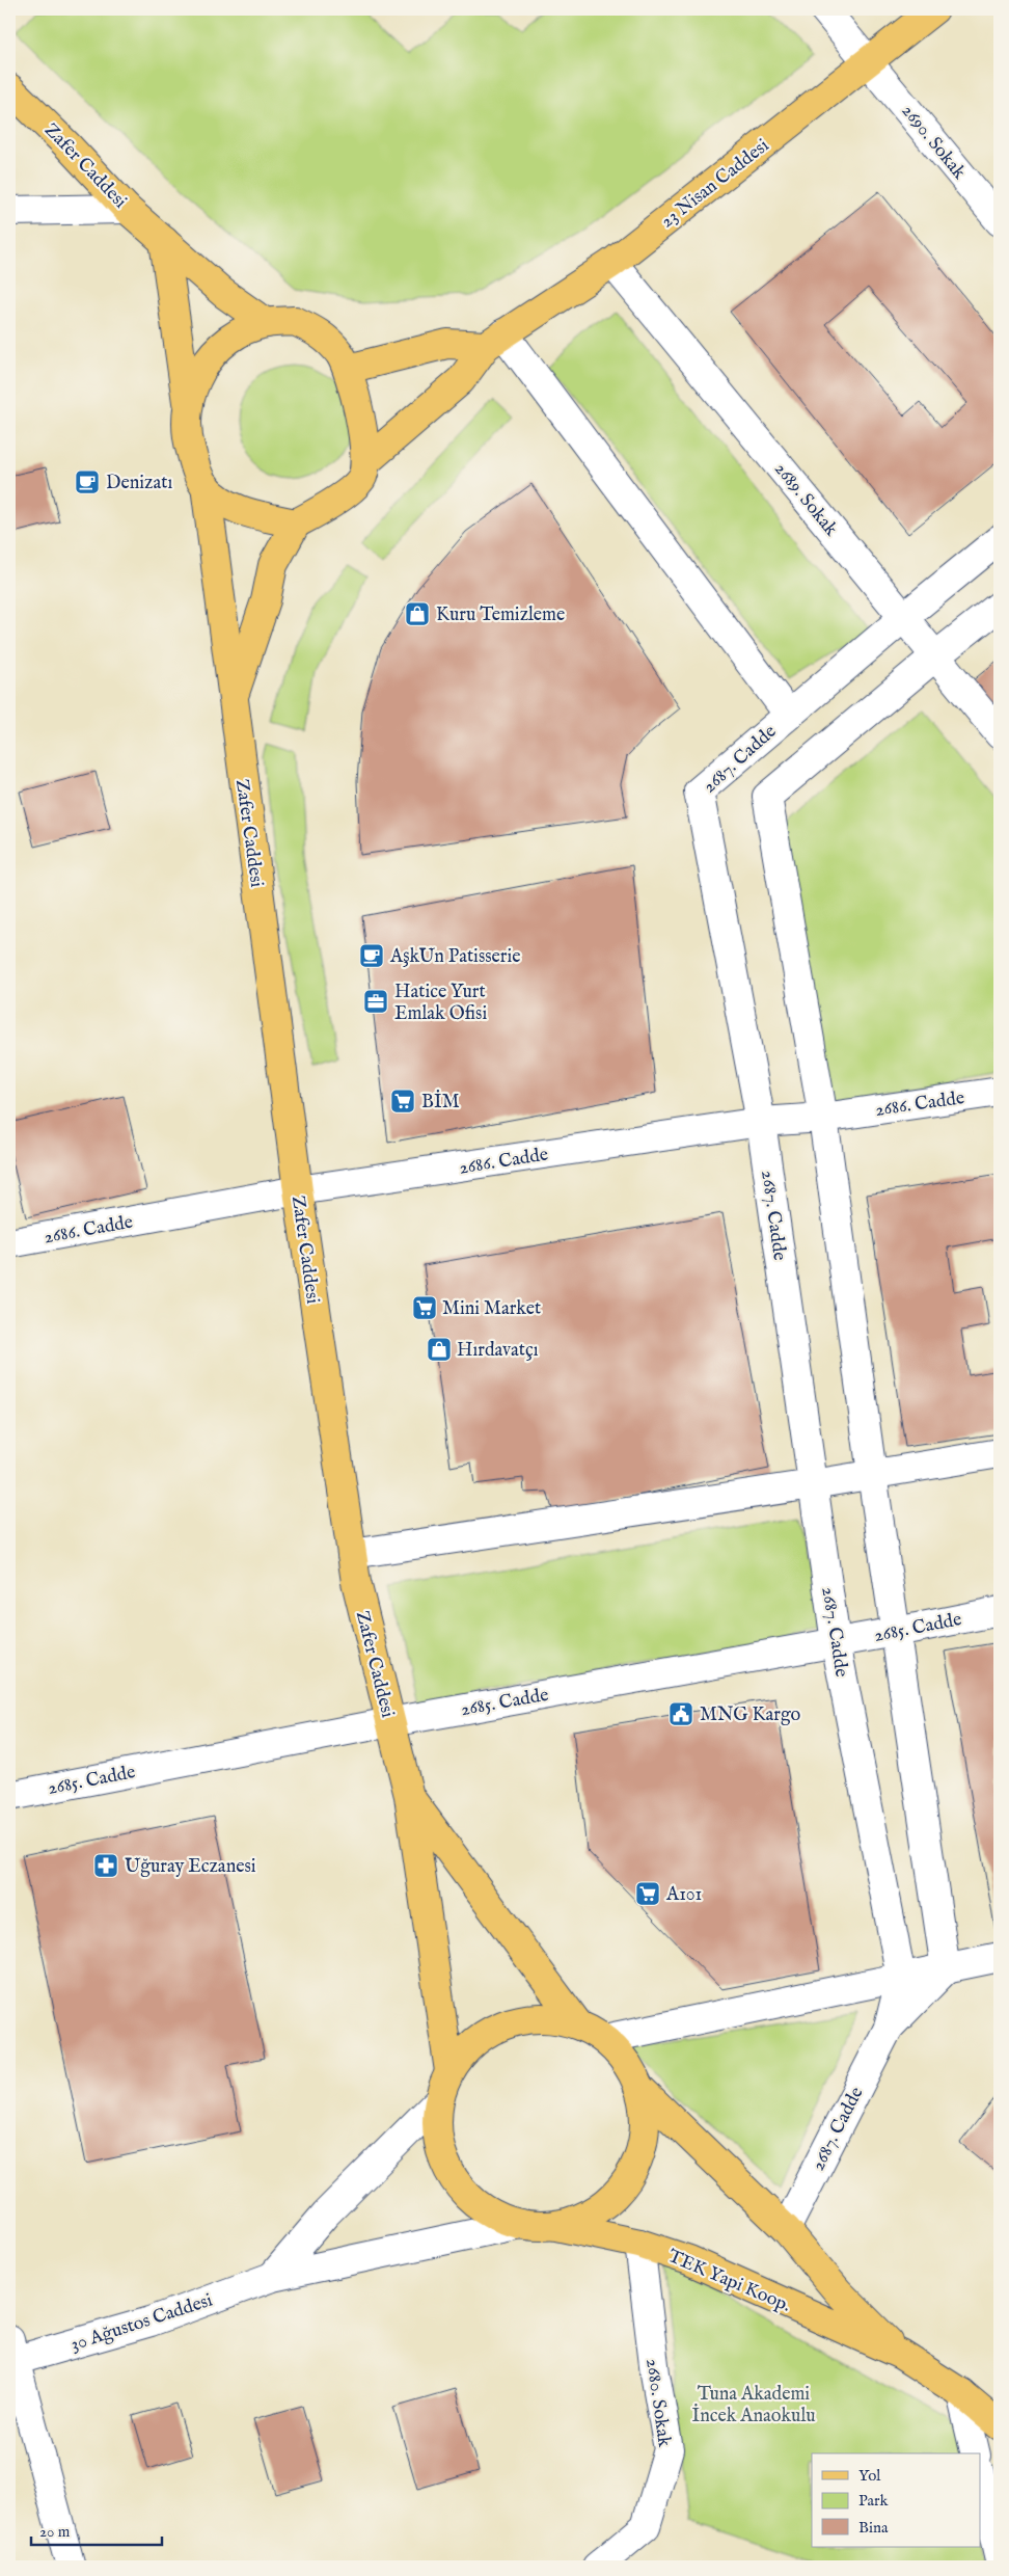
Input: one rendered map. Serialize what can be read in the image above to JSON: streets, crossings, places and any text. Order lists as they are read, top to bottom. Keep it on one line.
{"streets":{"main road":["Zafer Caddesi","23 Nisan Caddesi","TEK Yapi Koop."],"street":["2690. Sokak","2689. Sokak","2687. Cadde","2686. Cadde","2685. Cadde","30 Ağustos Caddesi","2680. Sokak"]},"crossings":[["2690. Sokak","23 Nisan Caddesi"],["Zafer Caddesi","2686. Cadde"],["Zafer Caddesi","2685. Cadde"],["23 Nisan Caddesi","2689. Sokak"],["2689. Sokak","2687. Cadde"],["2687. Cadde","2686. Cadde"],["2687. Cadde","2685. Cadde"],["TEK Yapi Koop.","2680. Sokak"]],"parks":["Tuna Akademi İncek Anaokulu"],"places":{"cafe":["Denizatı","AşkUn Patisserie"],"shop":["Kuru Temizleme","Hırdavatçı"],"office":["Hatice Yurt Emlak Ofisi"],"supermarket":["BİM","Mini Market","A101"],"public building":["MNG Kargo"],"pharmacy":["Uğuray Eczanesi"]},"legend":["Yol","Park","Bina"],"scale_bar":"20 m"}
